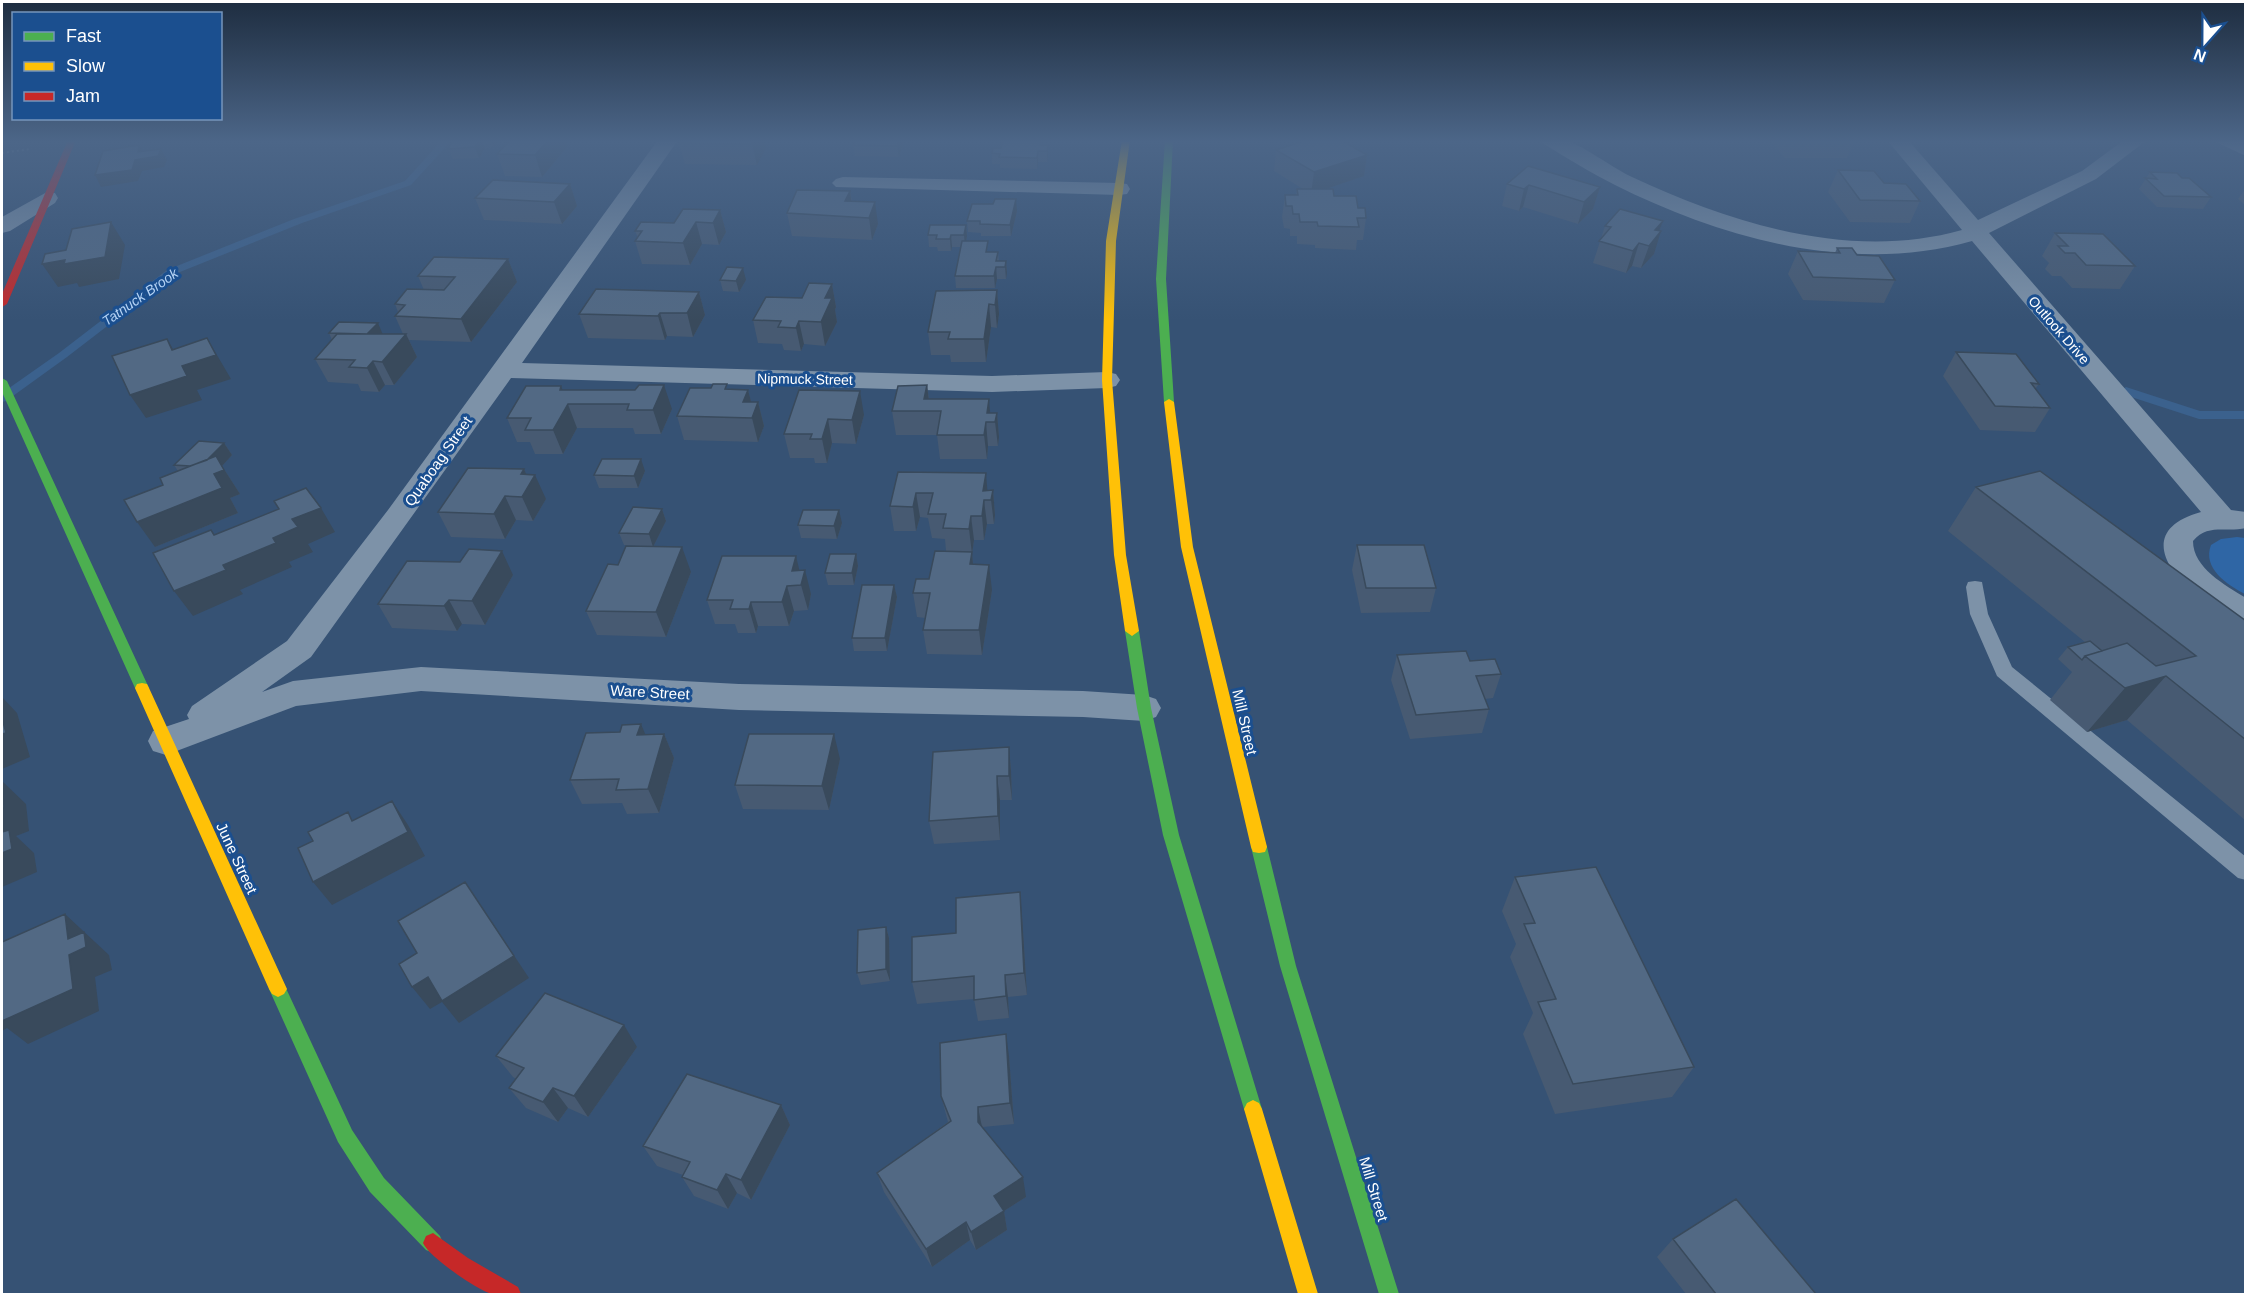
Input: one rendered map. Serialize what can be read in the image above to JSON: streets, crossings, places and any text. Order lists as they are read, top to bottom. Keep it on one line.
{"streets":{"main road":["Mill Street","June Street"],"street":["Outlook Drive","Nipmuck Street","Quaboag Street","Ware Street"]},"crossings":[["Nipmuck Street","Quaboag Street"],["Quaboag Street","Ware Street"],["Quaboag Street","June Street"],["Ware Street","June Street"]],"water":["Tatnuck Brook"],"legend":["Fast","Slow","Jam"],"north":"bottom"}
